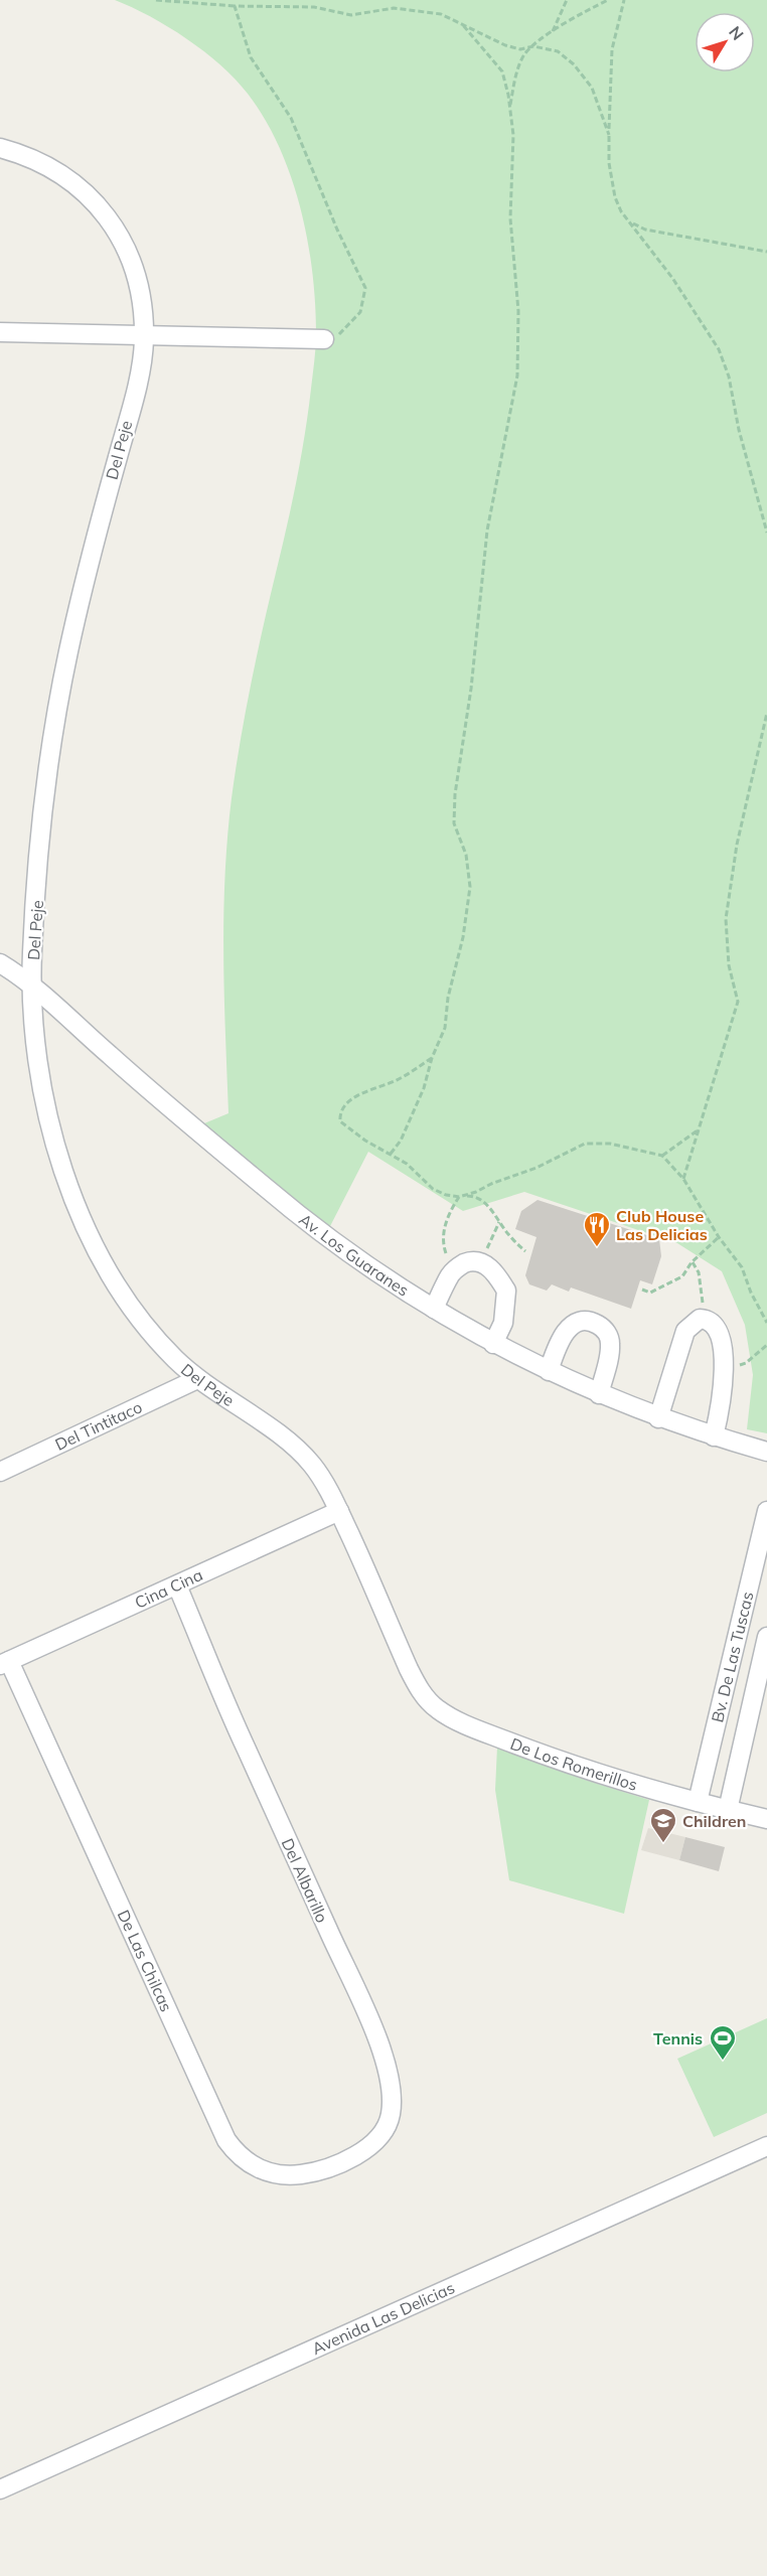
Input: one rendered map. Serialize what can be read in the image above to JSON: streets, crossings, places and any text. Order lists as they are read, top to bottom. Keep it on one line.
{"streets":{"street":["Del Peje","Av. Los Guaranes","Del Tintitaco","Cina Cina","Bv. De Las Tuscas","De Los Romerillos","Del Albarillo","De Las Chilcas","Avenida Las Delicias"]},"crossings":[["Del Peje","Av. Los Guaranes"],["Del Peje","Del Tintitaco"],["Del Peje","Cina Cina"],["Del Peje","De Los Romerillos"],["Cina Cina","Del Albarillo"],["Cina Cina","De Las Chilcas"],["Bv. De Las Tuscas","De Los Romerillos"],["Del Albarillo","De Las Chilcas"]],"places":{"restaurant":["Club House Las Delicias"],"school or university":["Children"],"sports":["Tennis"]},"north":"top right"}
